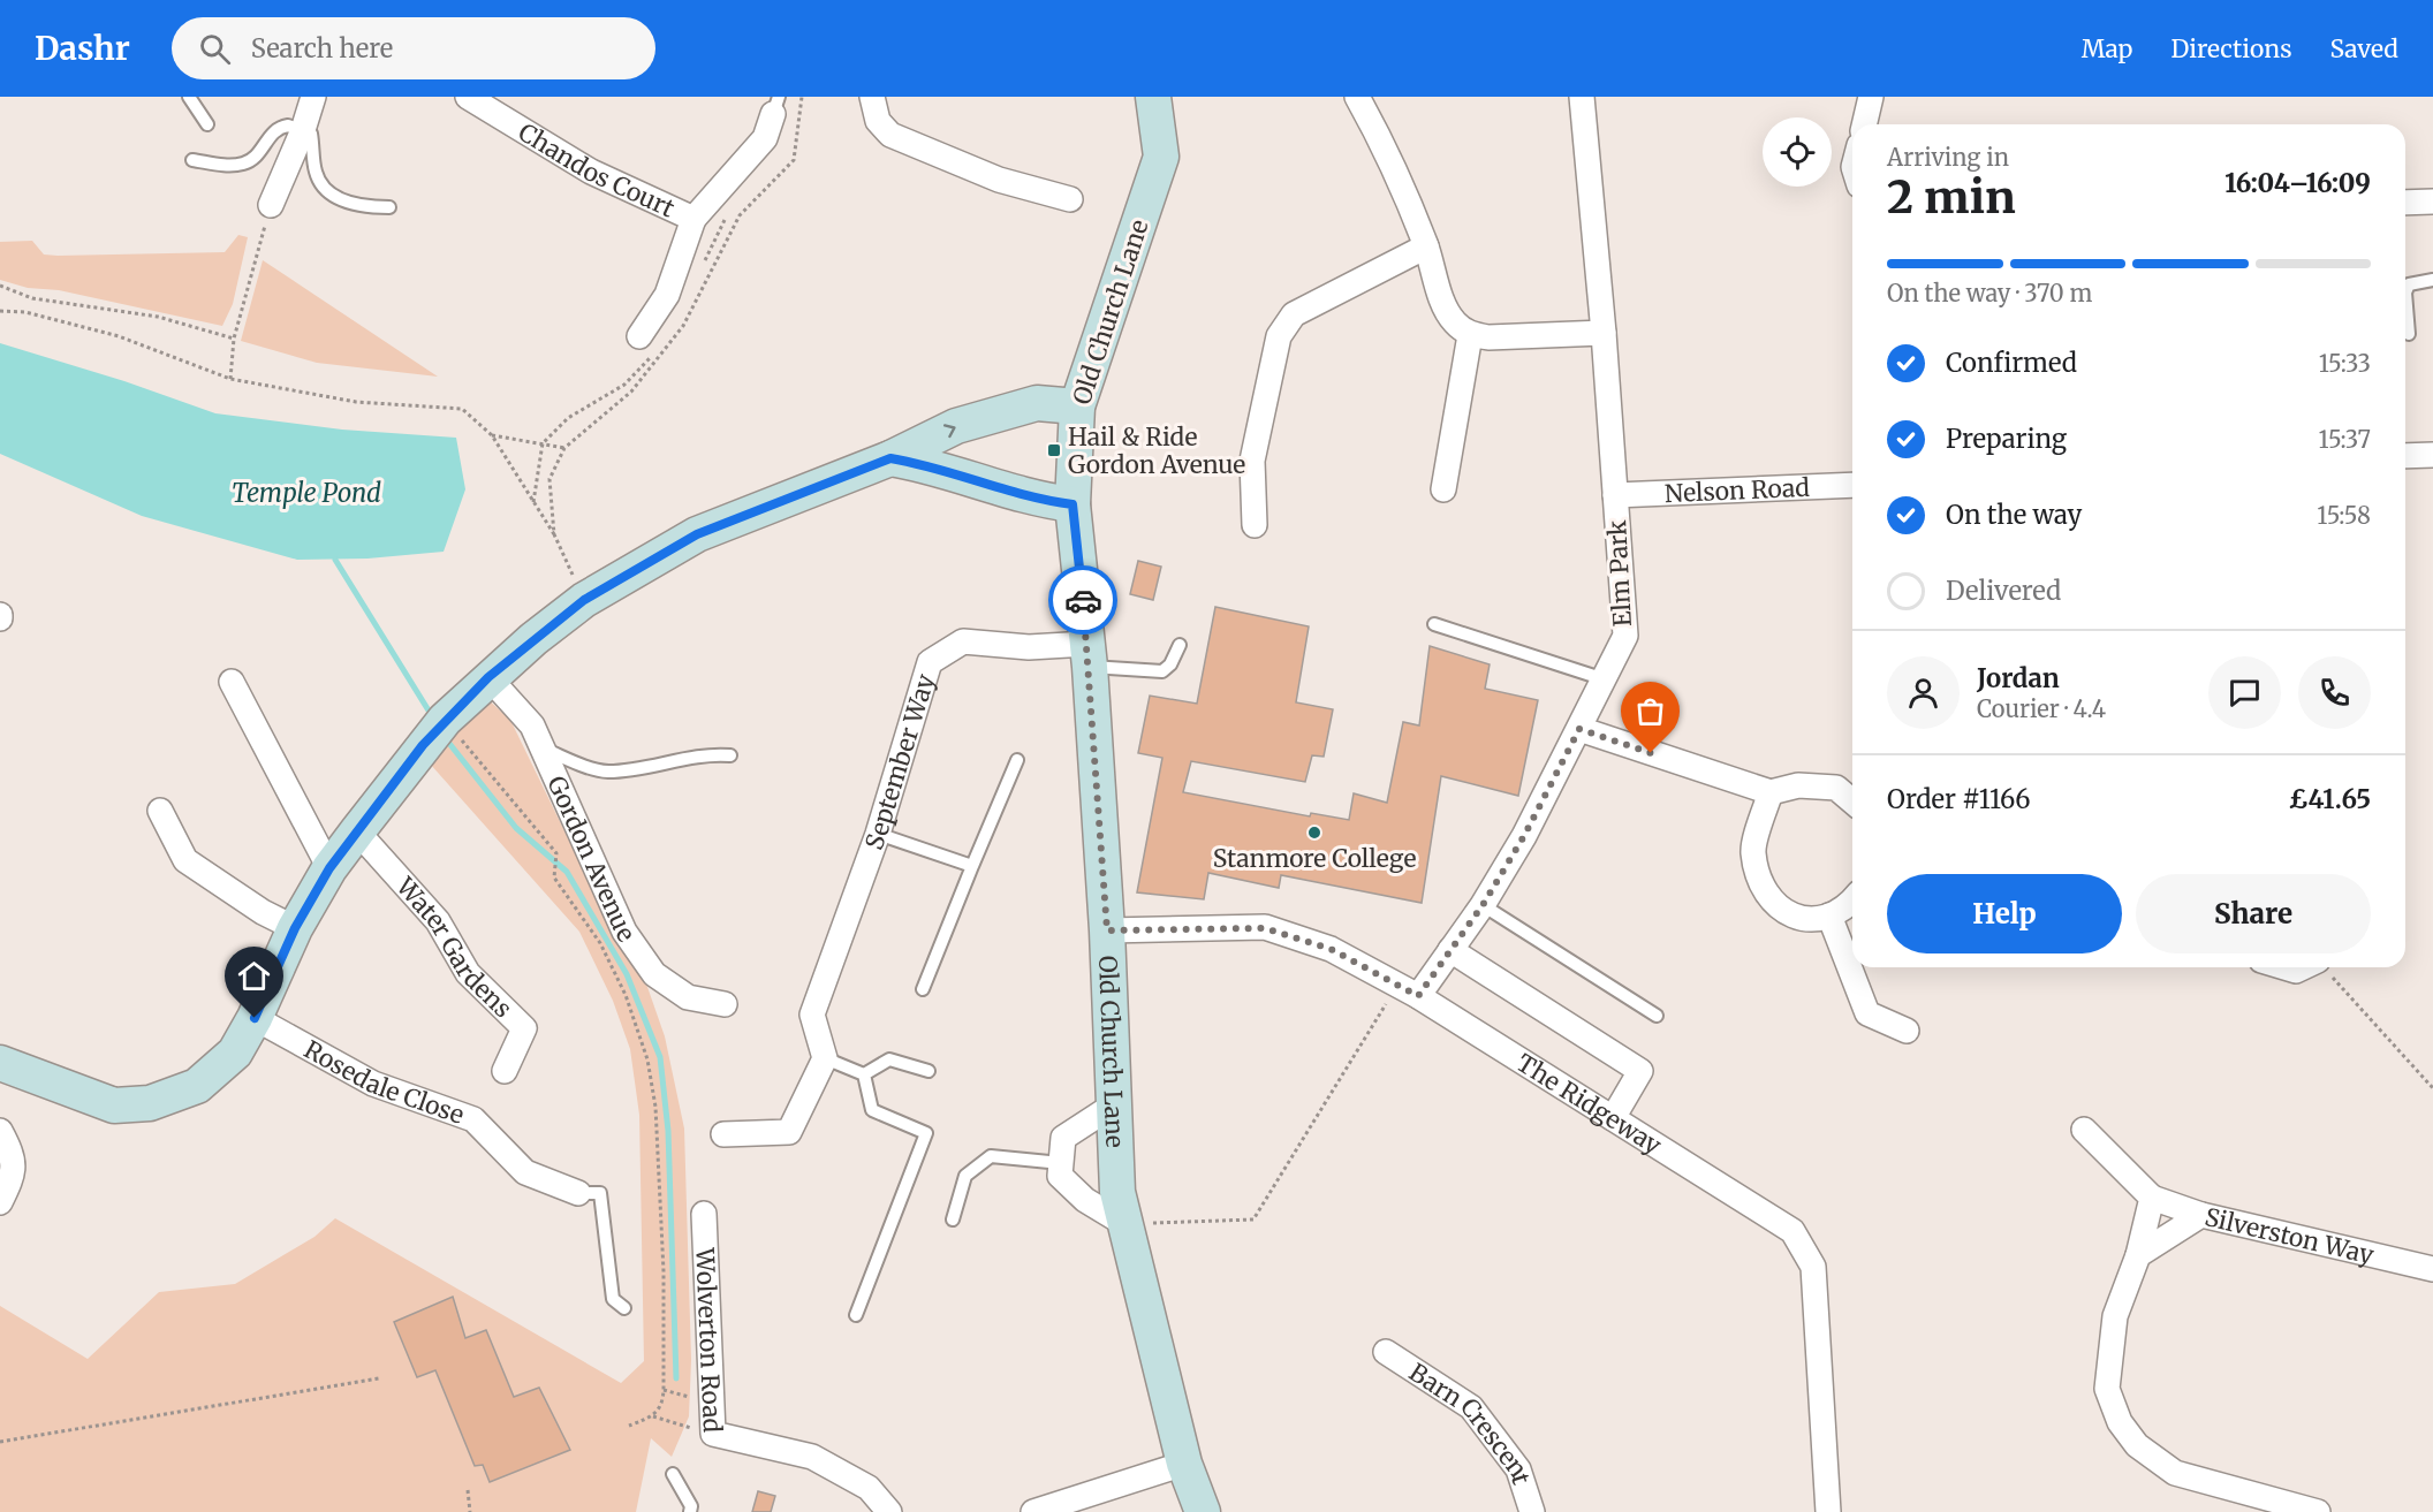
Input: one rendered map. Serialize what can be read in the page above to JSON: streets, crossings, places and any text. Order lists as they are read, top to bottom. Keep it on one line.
{"streets":{"street":["Chandos Court","Old Church Lane","Nelson Road","Elm Park","September Way","Gordon Avenue","Water Gardens","Rosedale Close","The Ridgeway","Silverston Way","Wolverton Road","Barn Crescent"]},"crossings":[["Old Church Lane","September Way"],["Old Church Lane","The Ridgeway"],["Nelson Road","Elm Park"],["Elm Park","The Ridgeway"]],"water":["Temple Pond"],"places":{"transit":["Hail & Ride Gordon Avenue"],"other":["Stanmore College"]},"page":{"header":"Dashr","search":"Search here","nav":["Map","Directions","Saved"],"heading":["2 min","Arriving in","16:04–16:09"],"panel":["Jordan","Courier · 4.4","Order #1166","£41.65"],"bar":"On the way · 370 m","list":[["Confirmed","15:33"],["Preparing","15:37"],["On the way","15:58"],"Delivered"],"buttons":["Help","Share"]}}
